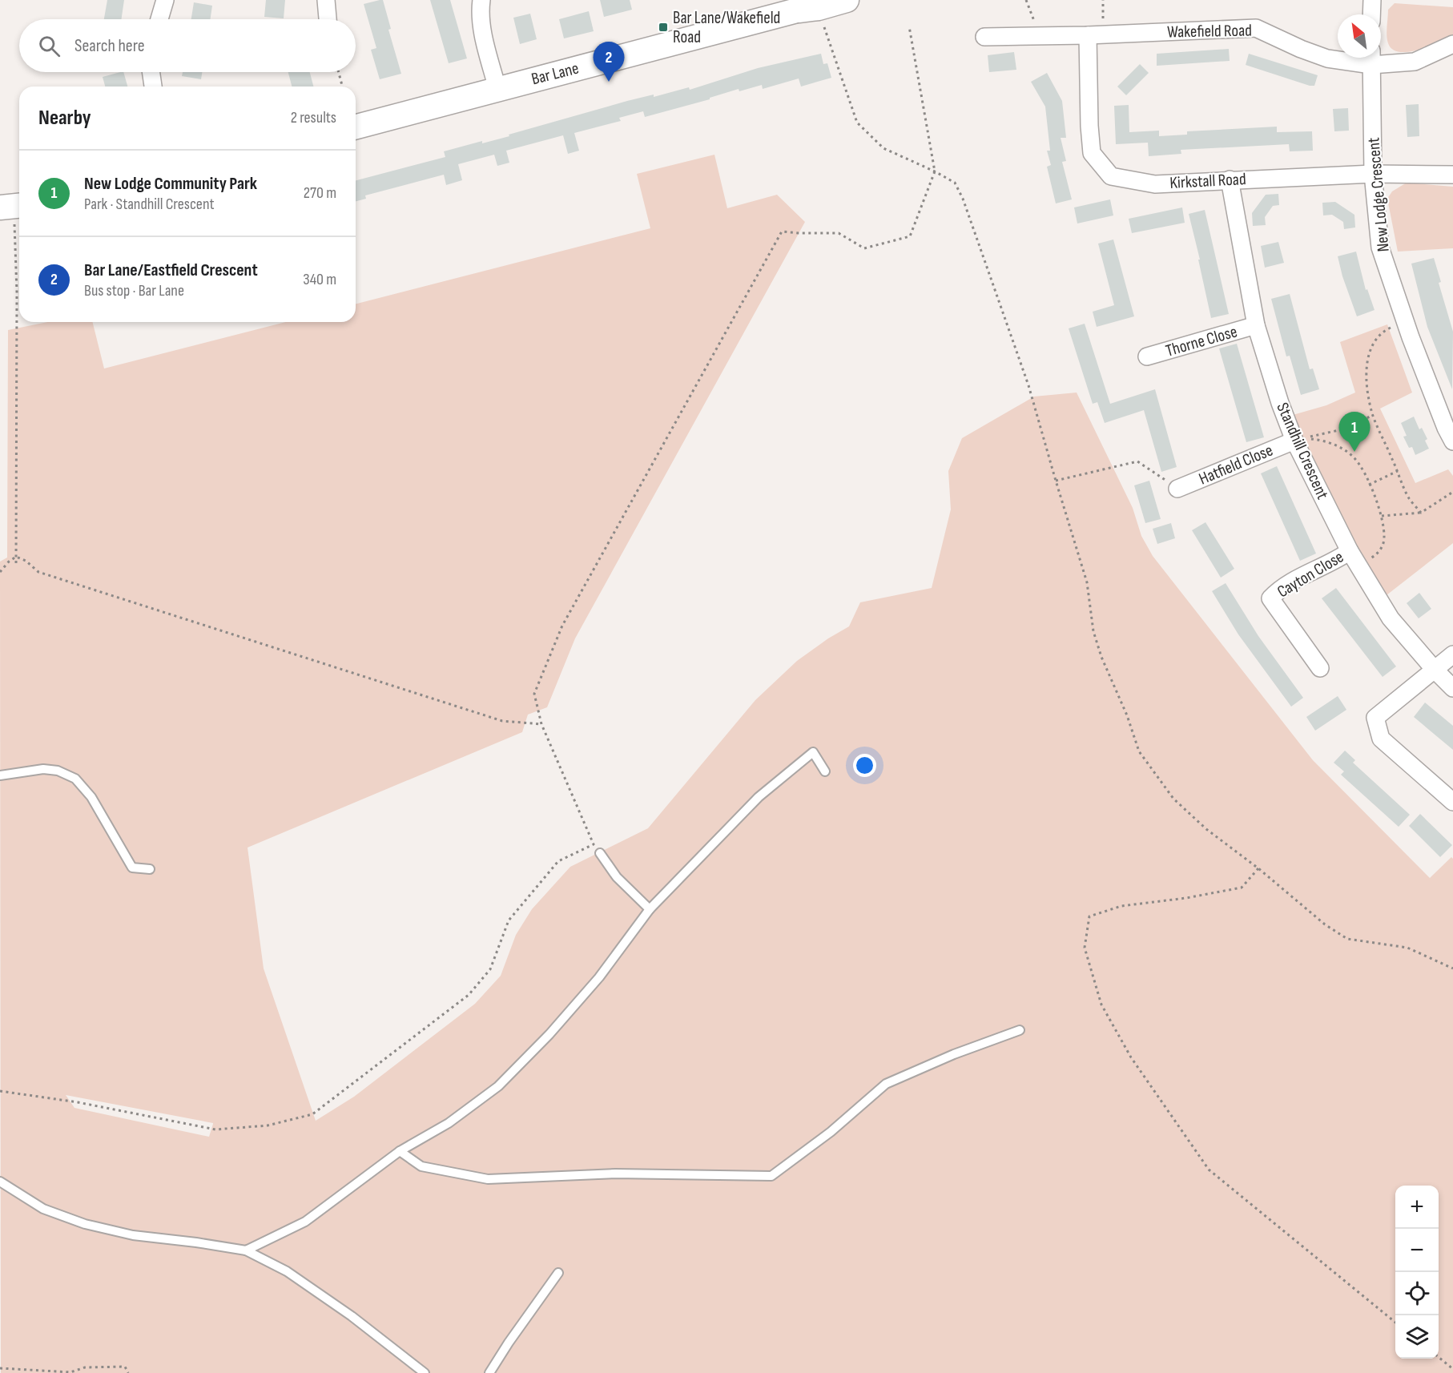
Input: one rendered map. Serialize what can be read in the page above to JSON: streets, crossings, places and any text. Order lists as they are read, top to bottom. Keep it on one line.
{"streets":{"main road":["Bar Lane"],"street":["Wakefield Road","Kirkstall Road","New Lodge Crescent","Thorne Close","Standhill Crescent","Hatfield Close","Cayton Close"]},"crossings":[["Wakefield Road","Kirkstall Road"],["Wakefield Road","New Lodge Crescent"],["Kirkstall Road","New Lodge Crescent"],["Kirkstall Road","Standhill Crescent"],["Thorne Close","Standhill Crescent"],["Standhill Crescent","Hatfield Close"],["Standhill Crescent","Cayton Close"]],"places":{"transit":["Bar Lane/Wakefield Road"]},"north":"top left","page":{"search":"Search here","pins":["2","1"],"heading":["Nearby","2 results"],"list":[{"mark":"1","name":"New Lodge Community Park","note":"Park · Standhill Crescent","value":"270 m"},{"mark":"2","name":"Bar Lane/Eastfield Crescent","note":"Bus stop · Bar Lane","value":"340 m"}],"map_buttons":["+","−"]}}
